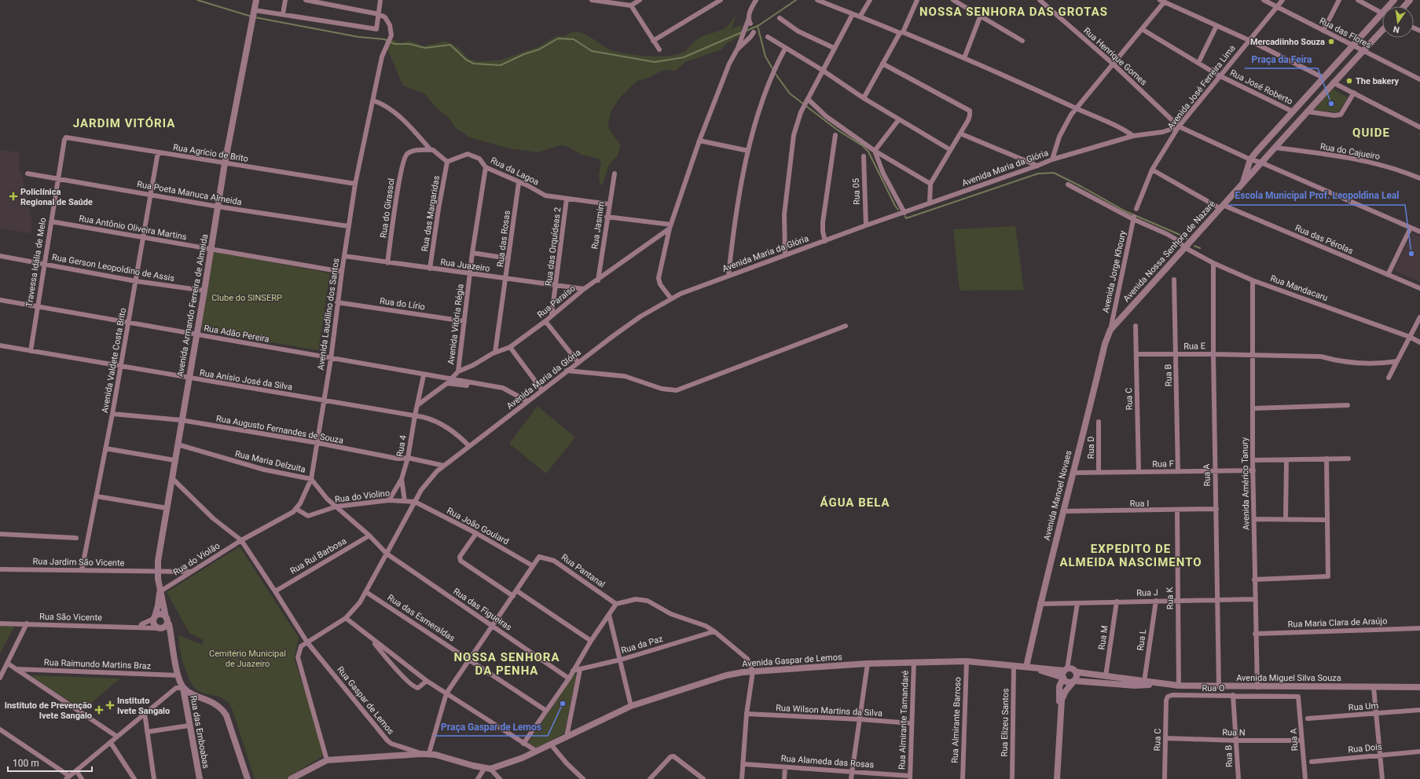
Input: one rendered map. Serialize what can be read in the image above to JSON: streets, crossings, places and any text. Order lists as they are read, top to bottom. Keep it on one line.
{"streets":{"street":["Rua das Flores","Rua Henrique Gomes","Avenida José Ferreira Lima","Rua José Roberto","Rua do Cajueiro","Rua Agrício de Brito","Avenida Maria da Glória","Rua da Lagoa","Rua 05","Rua Poeta Manuca Almeida","Rua do Girassol","Rua das Margaridas","Rua Jasmim","Rua Antônio Oliveira Martins","Rua das Rosas","Rua das Pérolas","Rua das Orquídeas 2","Avenida Nossa Senhora de Nazaré","Travessa Idália de Melo","Rua Juazeiro","Rua Gerson Leopoldino de Assis","Avenida Jorge Khoury","Rua Mandacaru","Rua Paraíso","Rua do Lírio","Avenida Armando Ferreira de Almeida","Avenida Laudilino dos Santos","Avenida Vitória Régia","Rua Adão Pereira","Rua E","Avenida Valdete Costa Brito","Rua B","Rua Anísio José da Silva","Rua C","Rua Augusto Fernandes de Souza","Rua 4","Rua D","Rua Maria Delzuita","Rua F","Rua A","Avenida Américo Tanury","Avenida Manoel Novaes","Rua do Violino","Rua I","Rua João Goulard","Rua Rui Barbosa","Rua do Violão","Rua Jardim São Vicente","Rua Pantanal","Rua J","Rua K","Rua das Figueiras","Rua São Vicente","Rua das Esmeraldas","Rua Maria Clara de Araújo","Rua M","Rua L","Rua da Paz","Avenida Gaspar de Lemos","Rua Raimundo Martins Braz","Avenida Miguel Silva Souza","Rua O","Rua Gaspar de Lemos","Rua Um","Rua Wilson Martins da Silva","Rua Almirante Tamandaré","Rua Almirante Barroso","Rua Elizeu Santos","Rua das Emboabas","Rua N","Rua Dois","Rua Alameda das Rosas"]},"crossings":[["Rua das Flores","Avenida José Ferreira Lima"],["Rua das Flores","Avenida Nossa Senhora de Nazaré"],["Rua Henrique Gomes","Avenida José Ferreira Lima"],["Rua Henrique Gomes","Avenida Maria da Glória"],["Rua Henrique Gomes","Avenida Nossa Senhora de Nazaré"],["Avenida José Ferreira Lima","Rua José Roberto"],["Avenida José Ferreira Lima","Avenida Maria da Glória"],["Avenida José Ferreira Lima","Rua das Pérolas"],["Rua José Roberto","Avenida Nossa Senhora de Nazaré"],["Rua do Cajueiro","Avenida Nossa Senhora de Nazaré"],["Rua Agrício de Brito","Travessa Idália de Melo"],["Rua Agrício de Brito","Avenida Armando Ferreira de Almeida"],["Rua Agrício de Brito","Avenida Laudilino dos Santos"],["Rua Agrício de Brito","Avenida Valdete Costa Brito"],["Avenida Maria da Glória","Rua 05"],["Avenida Maria da Glória","Rua Adão Pereira"],["Avenida Maria da Glória","Rua Anísio José da Silva"],["Avenida Maria da Glória","Rua Augusto Fernandes de Souza"],["Avenida Maria da Glória","Rua Maria Delzuita"],["Avenida Maria da Glória","Rua do Violino"],["Avenida Maria da Glória","Rua João Goulard"],["Avenida Maria da Glória","Rua das Figueiras"],["Avenida Maria da Glória","Rua das Esmeraldas"],["Avenida Maria da Glória","Rua Gaspar de Lemos"],["Rua da Lagoa","Rua das Margaridas"],["Rua da Lagoa","Rua Jasmim"],["Rua da Lagoa","Rua das Rosas"],["Rua da Lagoa","Rua das Orquídeas 2"],["Rua da Lagoa","Avenida Vitória Régia"],["Rua Poeta Manuca Almeida","Travessa Idália de Melo"],["Rua Poeta Manuca Almeida","Avenida Armando Ferreira de Almeida"],["Rua Poeta Manuca Almeida","Avenida Laudilino dos Santos"],["Rua Poeta Manuca Almeida","Avenida Valdete Costa Brito"],["Rua do Girassol","Rua Juazeiro"],["Rua das Margaridas","Rua Juazeiro"],["Rua Jasmim","Rua Paraíso"],["Rua Antônio Oliveira Martins","Travessa Idália de Melo"],["Rua Antônio Oliveira Martins","Avenida Armando Ferreira de Almeida"],["Rua Antônio Oliveira Martins","Avenida Laudilino dos Santos"],["Rua Antônio Oliveira Martins","Avenida Valdete Costa Brito"],["Rua das Rosas","Rua Juazeiro"],["Rua das Rosas","Rua Paraíso"],["Rua das Pérolas","Avenida Nossa Senhora de Nazaré"],["Rua das Orquídeas 2","Rua Juazeiro"],["Rua das Orquídeas 2","Rua Paraíso"],["Avenida Nossa Senhora de Nazaré","Avenida Jorge Khoury"],["Avenida Nossa Senhora de Nazaré","Rua Mandacaru"],["Avenida Nossa Senhora de Nazaré","Avenida Manoel Novaes"],["Travessa Idália de Melo","Rua Gerson Leopoldino de Assis"],["Travessa Idália de Melo","Rua Adão Pereira"],["Travessa Idália de Melo","Rua Anísio José da Silva"],["Rua Juazeiro","Rua Paraíso"],["Rua Juazeiro","Avenida Laudilino dos Santos"],["Rua Juazeiro","Avenida Vitória Régia"],["Rua Gerson Leopoldino de Assis","Avenida Armando Ferreira de Almeida"],["Rua Gerson Leopoldino de Assis","Avenida Valdete Costa Brito"],["Avenida Jorge Khoury","Rua Mandacaru"],["Avenida Jorge Khoury","Avenida Manoel Novaes"],["Rua Mandacaru","Rua A"],["Rua Mandacaru","Avenida Américo Tanury"],["Rua Paraíso","Avenida Vitória Régia"],["Rua Paraíso","Rua Adão Pereira"],["Rua do Lírio","Avenida Laudilino dos Santos"],["Rua do Lírio","Avenida Vitória Régia"],["Avenida Armando Ferreira de Almeida","Rua Adão Pereira"],["Avenida Armando Ferreira de Almeida","Rua Anísio José da Silva"],["Avenida Armando Ferreira de Almeida","Rua Augusto Fernandes de Souza"],["Avenida Armando Ferreira de Almeida","Rua Maria Delzuita"],["Avenida Armando Ferreira de Almeida","Rua do Violão"],["Avenida Armando Ferreira de Almeida","Rua Jardim São Vicente"],["Avenida Armando Ferreira de Almeida","Rua São Vicente"],["Avenida Armando Ferreira de Almeida","Rua Gaspar de Lemos"],["Avenida Armando Ferreira de Almeida","Rua das Emboabas"],["Avenida Laudilino dos Santos","Rua Adão Pereira"],["Avenida Laudilino dos Santos","Rua Anísio José da Silva"],["Avenida Laudilino dos Santos","Rua Augusto Fernandes de Souza"],["Avenida Laudilino dos Santos","Rua Maria Delzuita"],["Avenida Laudilino dos Santos","Rua do Violino"],["Avenida Laudilino dos Santos","Rua do Violão"],["Avenida Laudilino dos Santos","Rua Gaspar de Lemos"],["Rua Adão Pereira","Avenida Valdete Costa Brito"],["Rua E","Rua B"],["Rua E","Rua C"],["Rua E","Rua A"],["Rua E","Avenida Américo Tanury"],["Avenida Valdete Costa Brito","Rua Anísio José da Silva"],["Avenida Valdete Costa Brito","Rua Augusto Fernandes de Souza"],["Avenida Valdete Costa Brito","Rua Jardim São Vicente"],["Rua B","Rua F"],["Rua B","Rua O"],["Rua B","Rua N"],["Rua Anísio José da Silva","Rua 4"],["Rua C","Rua F"],["Rua C","Rua O"],["Rua C","Rua N"],["Rua Augusto Fernandes de Souza","Rua 4"],["Rua 4","Rua do Violino"],["Rua D","Rua F"],["Rua Maria Delzuita","Rua do Violino"],["Rua Maria Delzuita","Rua Rui Barbosa"],["Rua Maria Delzuita","Rua das Figueiras"],["Rua F","Rua A"],["Rua F","Avenida Américo Tanury"],["Rua F","Avenida Manoel Novaes"],["Rua A","Rua I"],["Rua A","Rua J"],["Rua A","Avenida Miguel Silva Souza"],["Rua A","Rua O"],["Rua A","Rua N"],["Avenida Américo Tanury","Rua J"],["Avenida Américo Tanury","Rua Maria Clara de Araújo"],["Avenida Américo Tanury","Avenida Miguel Silva Souza"],["Avenida Manoel Novaes","Rua I"],["Avenida Manoel Novaes","Rua J"],["Avenida Manoel Novaes","Avenida Gaspar de Lemos"],["Rua do Violino","Rua João Goulard"],["Rua I","Rua K"],["Rua João Goulard","Rua Pantanal"],["Rua Rui Barbosa","Rua Gaspar de Lemos"],["Rua do Violão","Rua Jardim São Vicente"],["Rua do Violão","Rua Gaspar de Lemos"],["Rua J","Rua K"],["Rua J","Rua M"],["Rua J","Rua L"],["Rua K","Avenida Miguel Silva Souza"],["Rua M","Avenida Miguel Silva Souza"],["Rua L","Avenida Miguel Silva Souza"],["Avenida Gaspar de Lemos","Avenida Miguel Silva Souza"],["Avenida Gaspar de Lemos","Rua Almirante Tamandaré"],["Avenida Gaspar de Lemos","Rua Almirante Barroso"],["Avenida Gaspar de Lemos","Rua Elizeu Santos"],["Rua Raimundo Martins Braz","Rua das Emboabas"],["Rua Wilson Martins da Silva","Rua Almirante Tamandaré"],["Rua Almirante Tamandaré","Rua Alameda das Rosas"]],"districts":["NOSSA SENHORA DAS GROTAS","JARDIM VITÓRIA","QUIDE","ÁGUA BELA","EXPEDITO DE ALMEIDA NASCIMENTO","NOSSA SENHORA DA PENHA"],"parks":["Clube do SINSERP","Cemitério Municipal de Juazeiro"],"places":{"other":["Mercadiinho Souza","The bakery","Praça da Feira","Escola Municipal Prof. Leopoldina Leal","Praça Gaspar de Lemos"],"health":["Policlínica Regional de Saúde","Instituto Ivete Sangalo","Instituto de Prevenção Ivete Sangalo"]},"scale_bar":"100 m","north":"bottom"}
